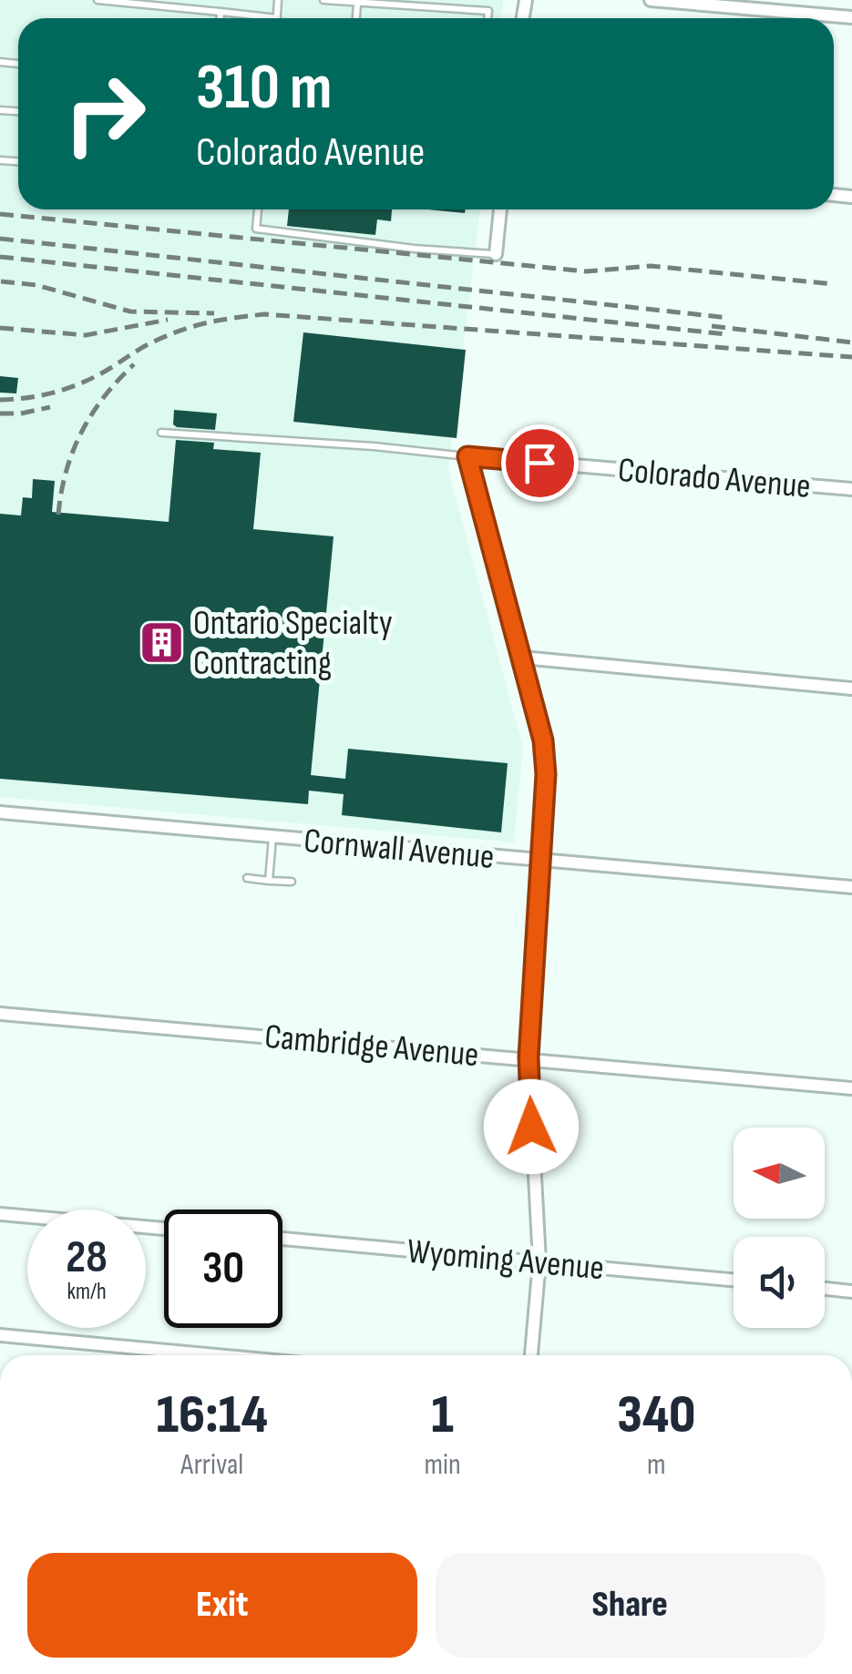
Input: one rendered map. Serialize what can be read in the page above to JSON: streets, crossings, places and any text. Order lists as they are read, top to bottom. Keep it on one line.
{"streets":{"street":["Colorado Avenue","Cornwall Avenue","Cambridge Avenue","Wyoming Avenue"]},"places":{"building":["Ontario Specialty Contracting"]},"north":"left","page":{"turn":["310 m","Colorado Avenue"],"speed":"28 km/h","limit":"30","eta":["16:14","Arrival","1","min","340","m"],"buttons":["Exit","Share"]}}
